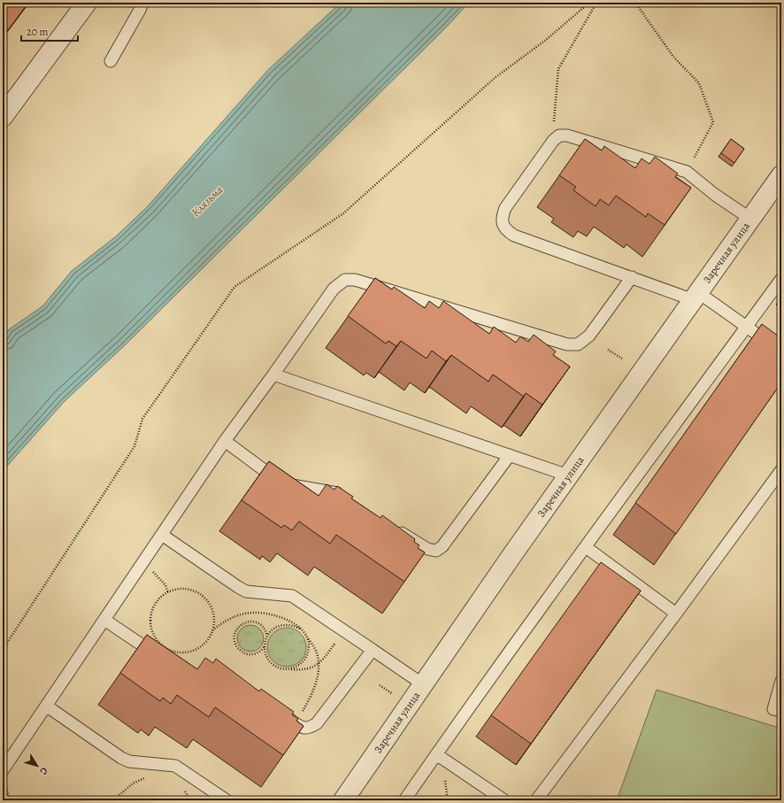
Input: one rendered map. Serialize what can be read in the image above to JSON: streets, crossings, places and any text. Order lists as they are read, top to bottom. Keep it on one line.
{"streets":{"street":["Заречная улица"]},"water":["Клязьма"],"scale_bar":"20 m","north":"bottom right"}
